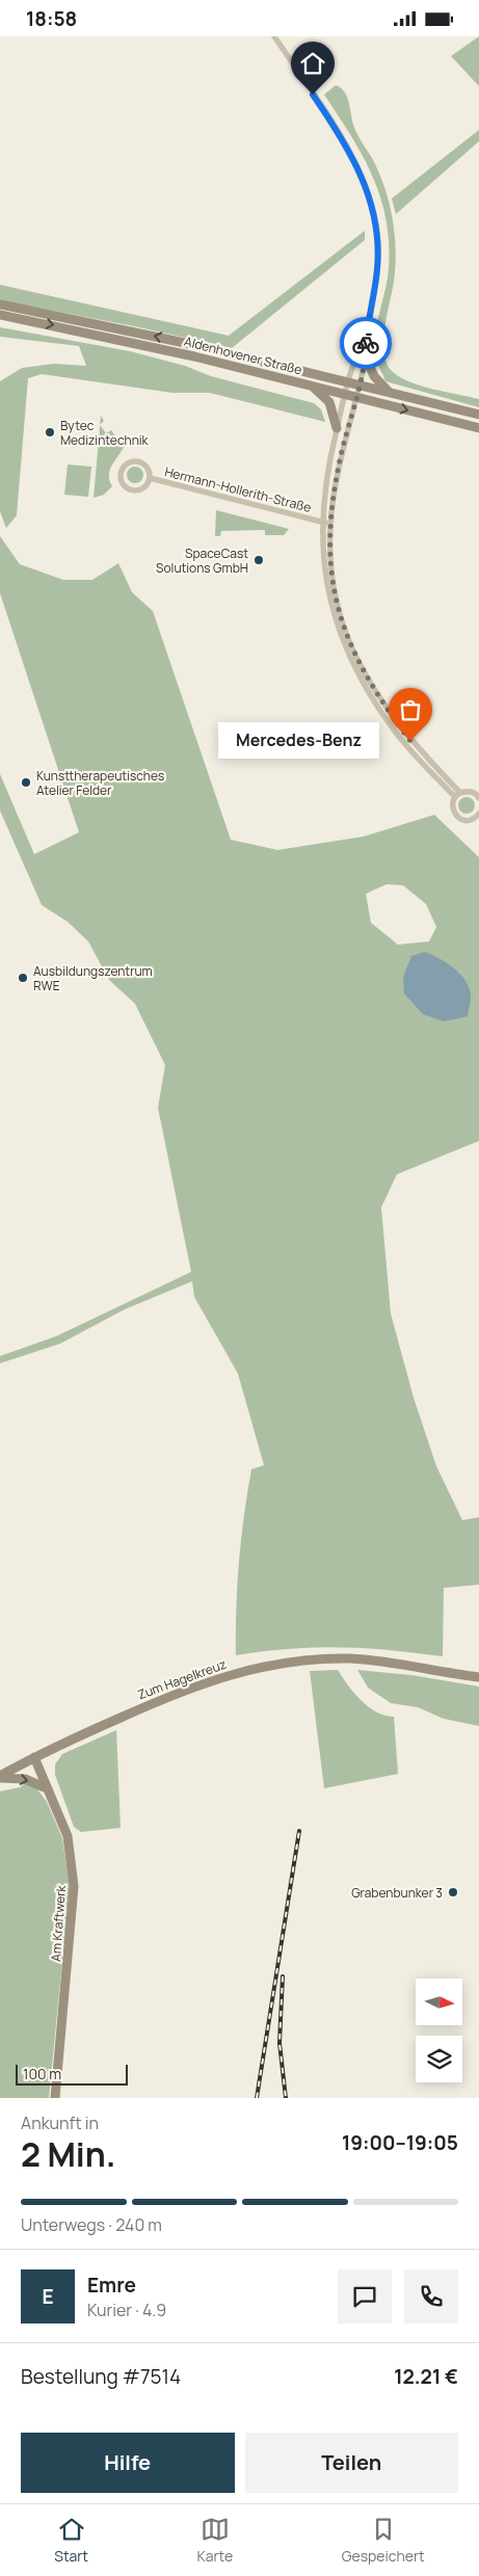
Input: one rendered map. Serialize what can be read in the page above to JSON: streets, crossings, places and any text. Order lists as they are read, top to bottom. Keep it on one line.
{"streets":{"main road":["Aldenhovener Straße","Zum Hagelkreuz","Am Kraftwerk"],"street":["Hermann-Hollerith-Straße"]},"crossings":[["Aldenhovener Straße","Hermann-Hollerith-Straße"],["Zum Hagelkreuz","Am Kraftwerk"]],"places":["Bytec Medizintechnik","SpaceCast Solutions GmbH","Mercedes-Benz","Kunsttherapeutisches Atelier Felder","Ausbildungszentrum RWE","Grabenbunker 3"],"scale_bar":"100 m","north":"right","page":{"status":"18:58","bubble":"Mercedes-Benz","scale":"100 m","heading":["2 Min.","Ankunft in","19:00–19:05"],"panel":["Emre","Kurier · 4.9","Bestellung #7514","12.21 €"],"bar":"Unterwegs · 240 m","round":"E","buttons":["Hilfe","Teilen"],"tabs":["Start","Karte","Gespeichert"]}}
